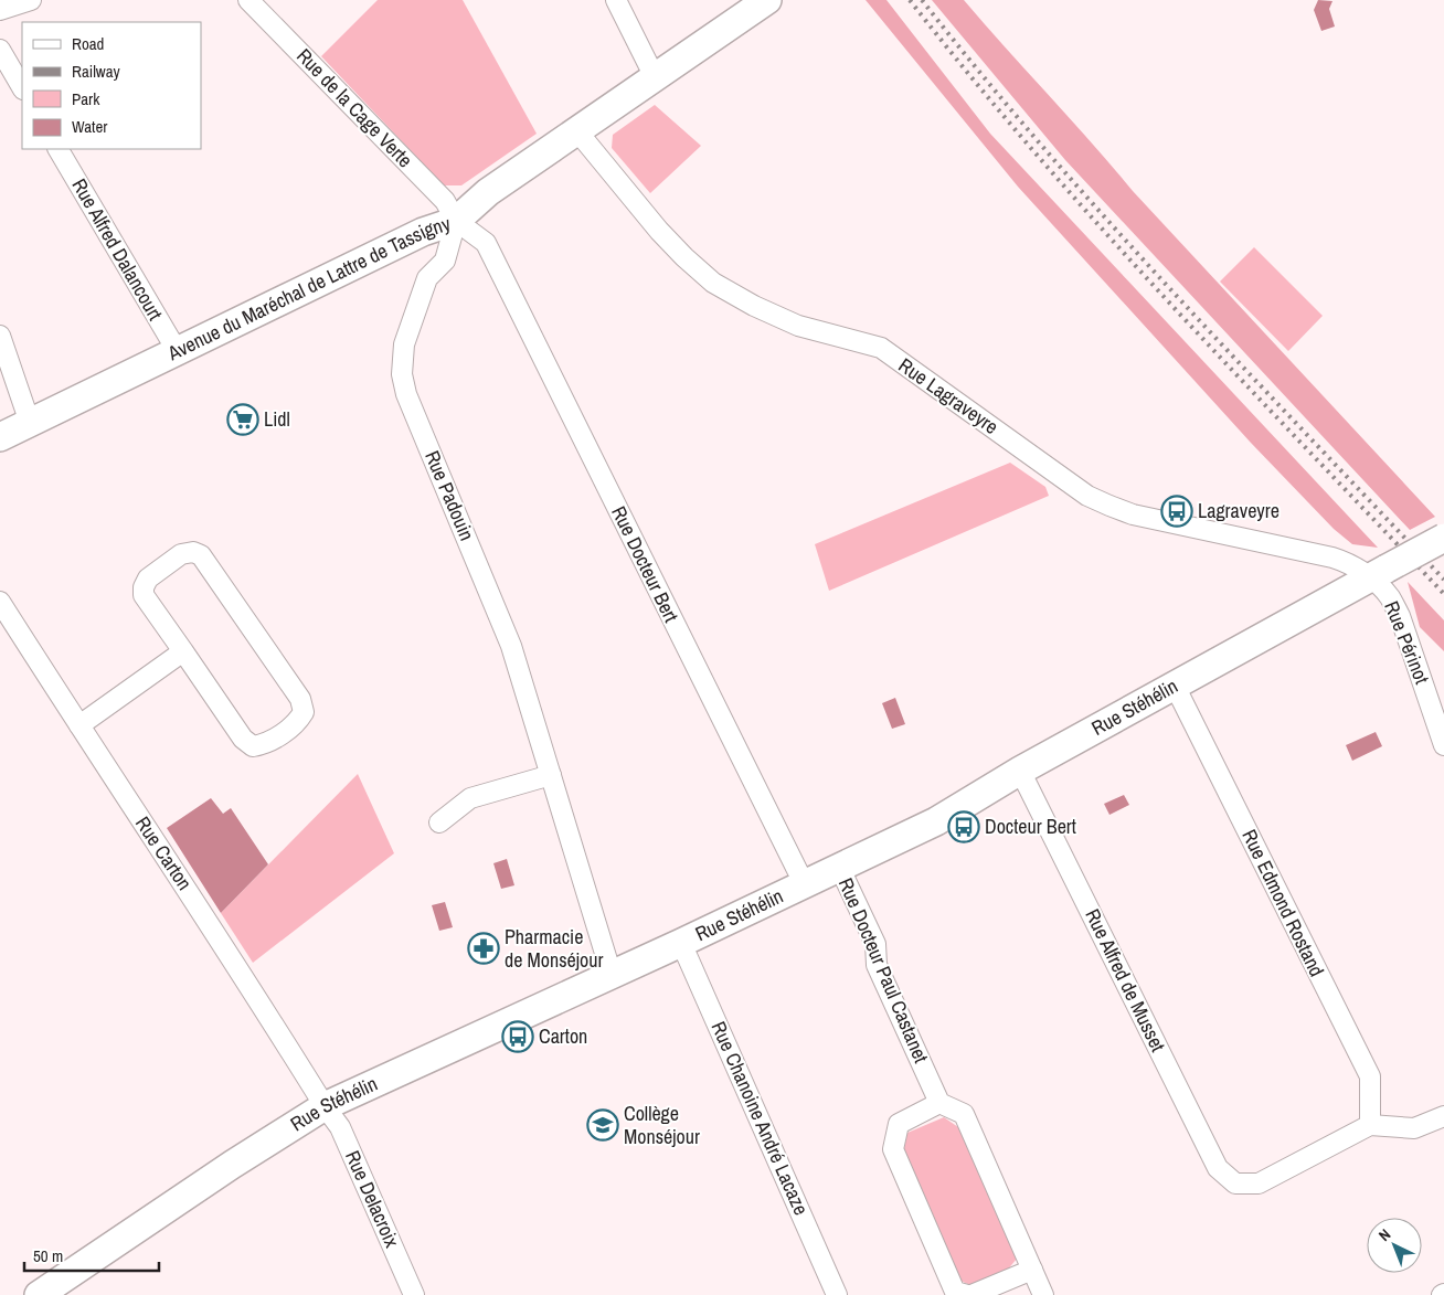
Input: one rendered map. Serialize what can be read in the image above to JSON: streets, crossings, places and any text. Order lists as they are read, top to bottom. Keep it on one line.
{"streets":{"street":["Rue de la Cage Verte","Rue Alfred Dalancourt","Avenue du Maréchal de Lattre de Tassigny","Rue Lagraveyre","Rue Padouin","Rue Docteur Bert","Rue Périnot","Rue Stéhélin","Rue Carton","Rue Edmond Rostand","Rue Docteur Paul Castanet","Rue Alfred de Musset","Rue Chanoine André Lacaze","Rue Delacroix"]},"crossings":[["Rue de la Cage Verte","Avenue du Maréchal de Lattre de Tassigny"],["Rue de la Cage Verte","Rue Padouin"],["Rue de la Cage Verte","Rue Docteur Bert"],["Rue Alfred Dalancourt","Avenue du Maréchal de Lattre de Tassigny"],["Avenue du Maréchal de Lattre de Tassigny","Rue Lagraveyre"],["Avenue du Maréchal de Lattre de Tassigny","Rue Padouin"],["Avenue du Maréchal de Lattre de Tassigny","Rue Docteur Bert"],["Rue Lagraveyre","Rue Périnot"],["Rue Lagraveyre","Rue Stéhélin"],["Rue Padouin","Rue Docteur Bert"],["Rue Padouin","Rue Stéhélin"],["Rue Docteur Bert","Rue Stéhélin"],["Rue Périnot","Rue Stéhélin"],["Rue Stéhélin","Rue Carton"],["Rue Stéhélin","Rue Edmond Rostand"],["Rue Stéhélin","Rue Docteur Paul Castanet"],["Rue Stéhélin","Rue Alfred de Musset"],["Rue Stéhélin","Rue Chanoine André Lacaze"],["Rue Stéhélin","Rue Delacroix"],["Rue Carton","Rue Delacroix"],["Rue Edmond Rostand","Rue Alfred de Musset"]],"places":{"supermarket":["Lidl"],"bus stop":["Lagraveyre","Docteur Bert","Carton"],"pharmacy":["Pharmacie de Monséjour"],"school or university":["Collège Monséjour"]},"legend":["Road","Railway","Park","Water"],"scale_bar":"50 m","north":"top left"}
